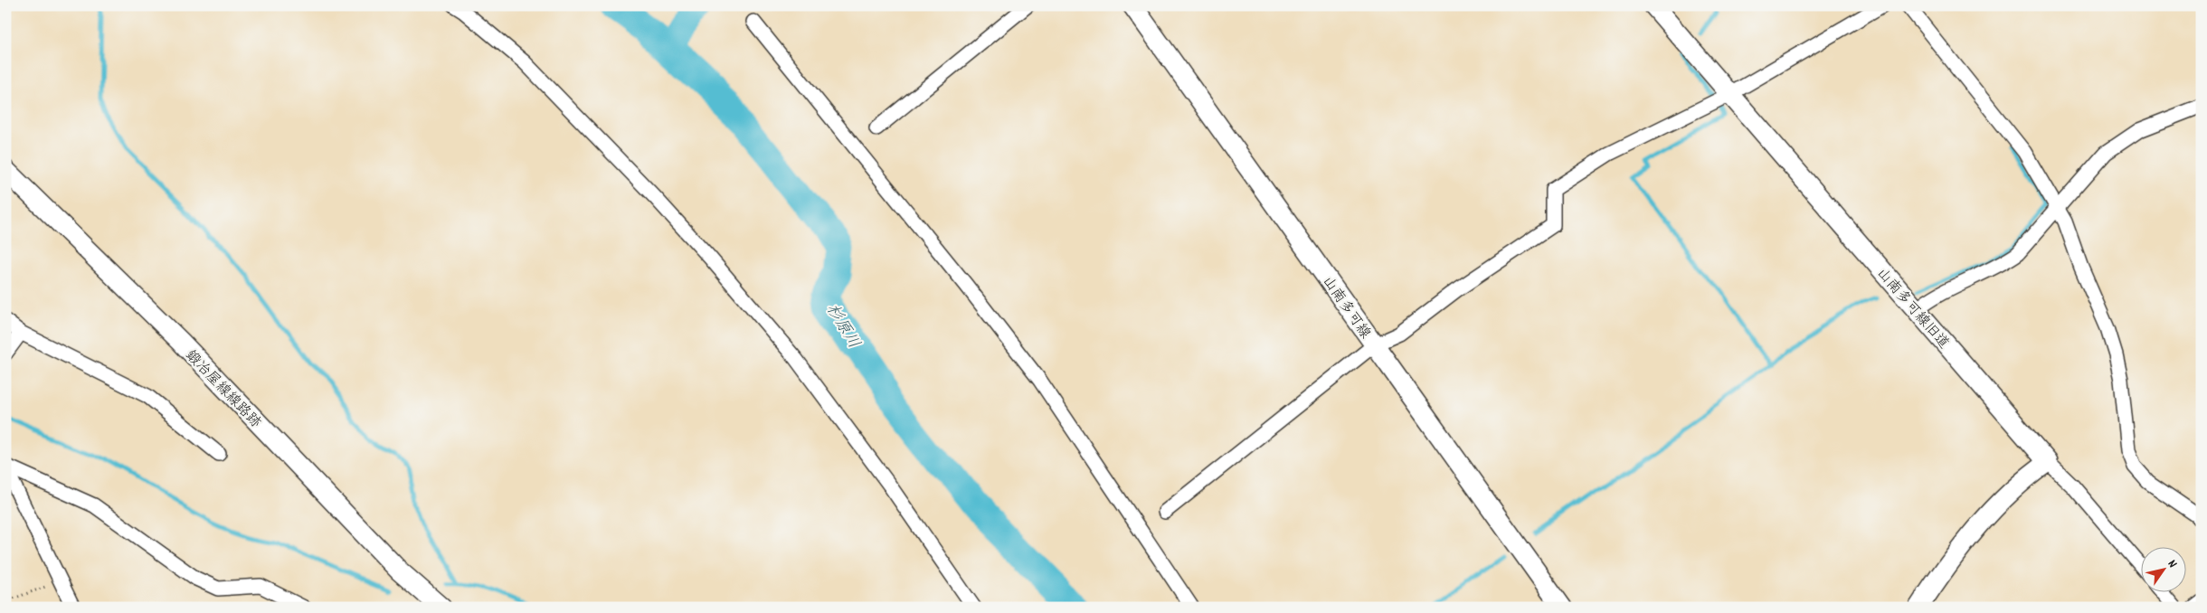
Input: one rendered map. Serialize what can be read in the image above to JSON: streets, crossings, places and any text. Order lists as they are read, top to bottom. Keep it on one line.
{"streets":{"street":["山南多可線","山南多可線旧道","鍛冶屋線線路跡"]},"water":["杉原川"],"north":"top right"}
